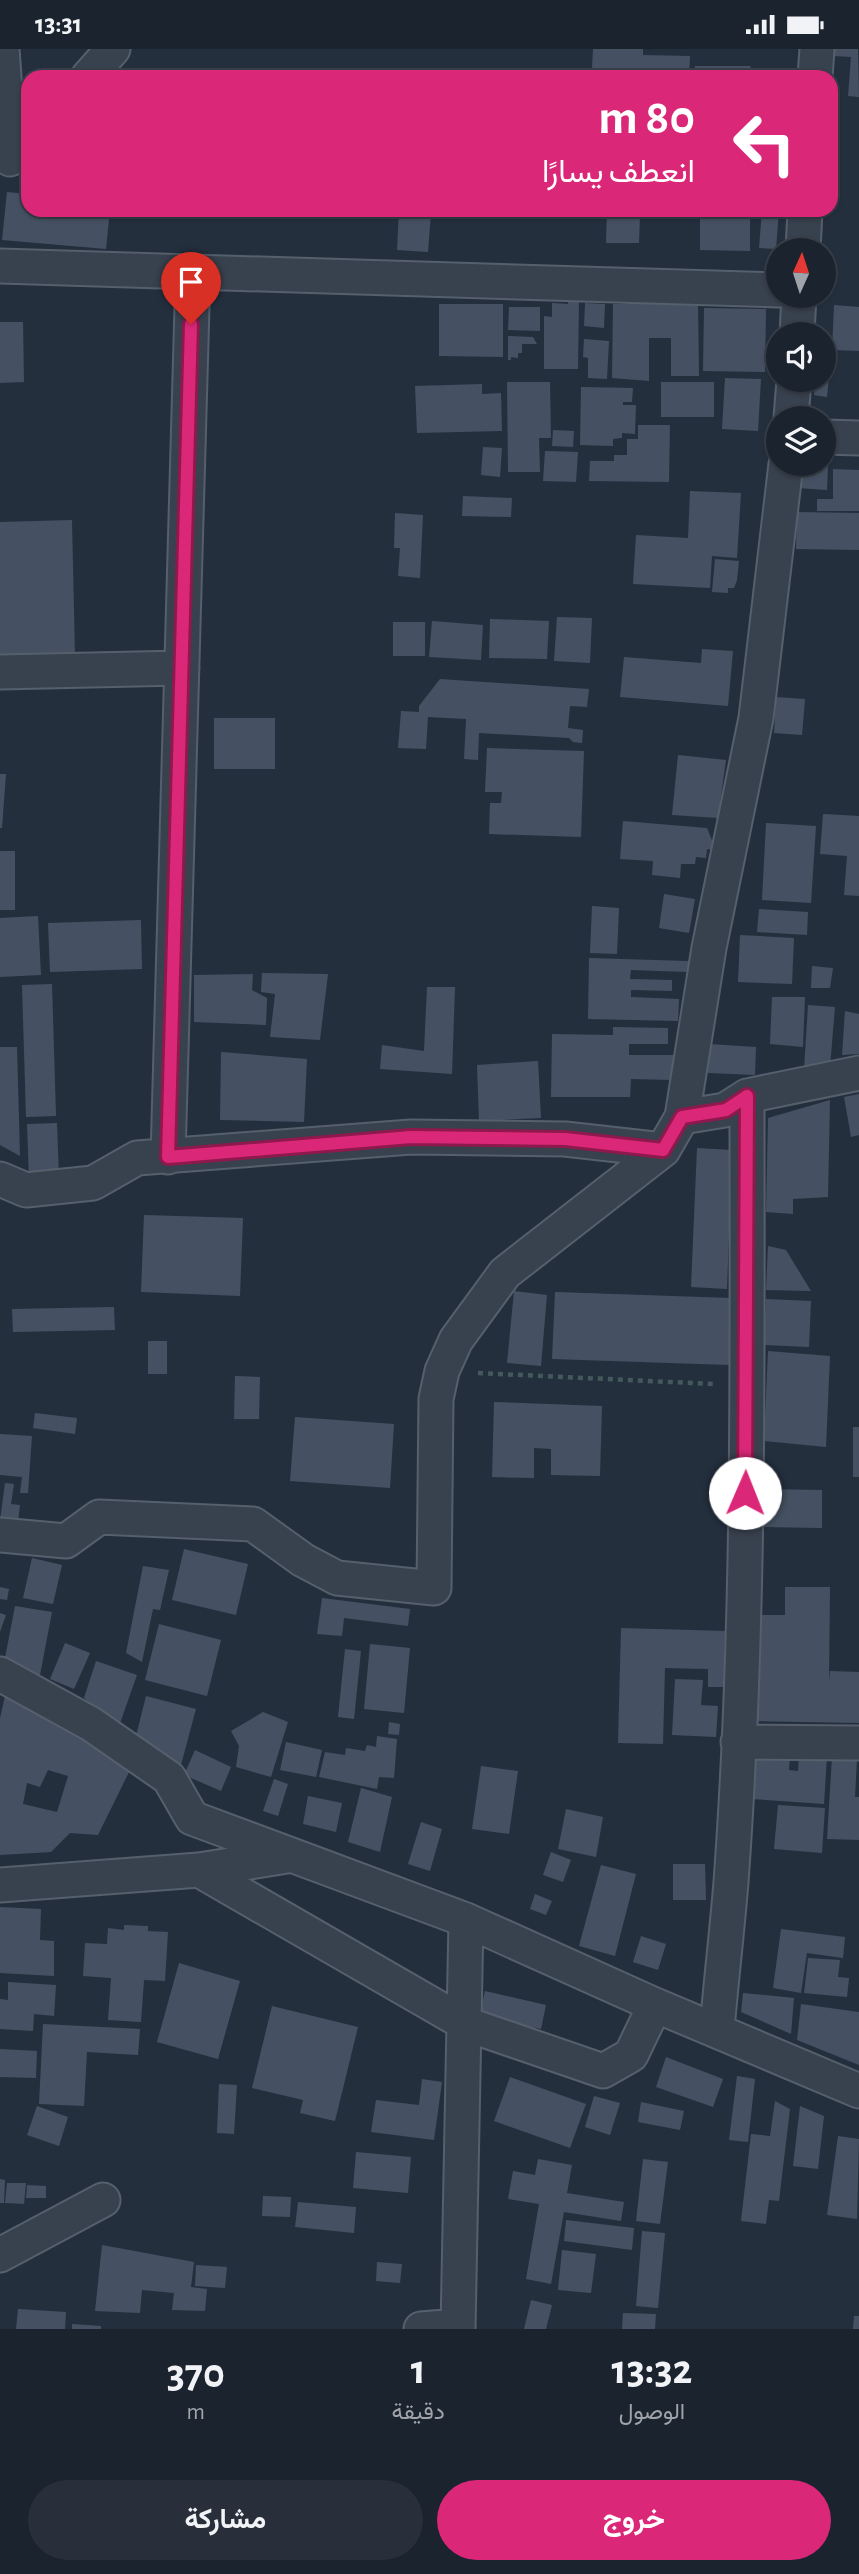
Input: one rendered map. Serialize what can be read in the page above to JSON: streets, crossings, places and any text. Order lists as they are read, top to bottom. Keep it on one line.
{"north":"top","page":{"status":"13:31","turn":["80 m","انعطف يسارًا"],"eta":["13:32","الوصول","1","دقيقة","370","m"],"buttons":["خروج","مشاركة"]}}
